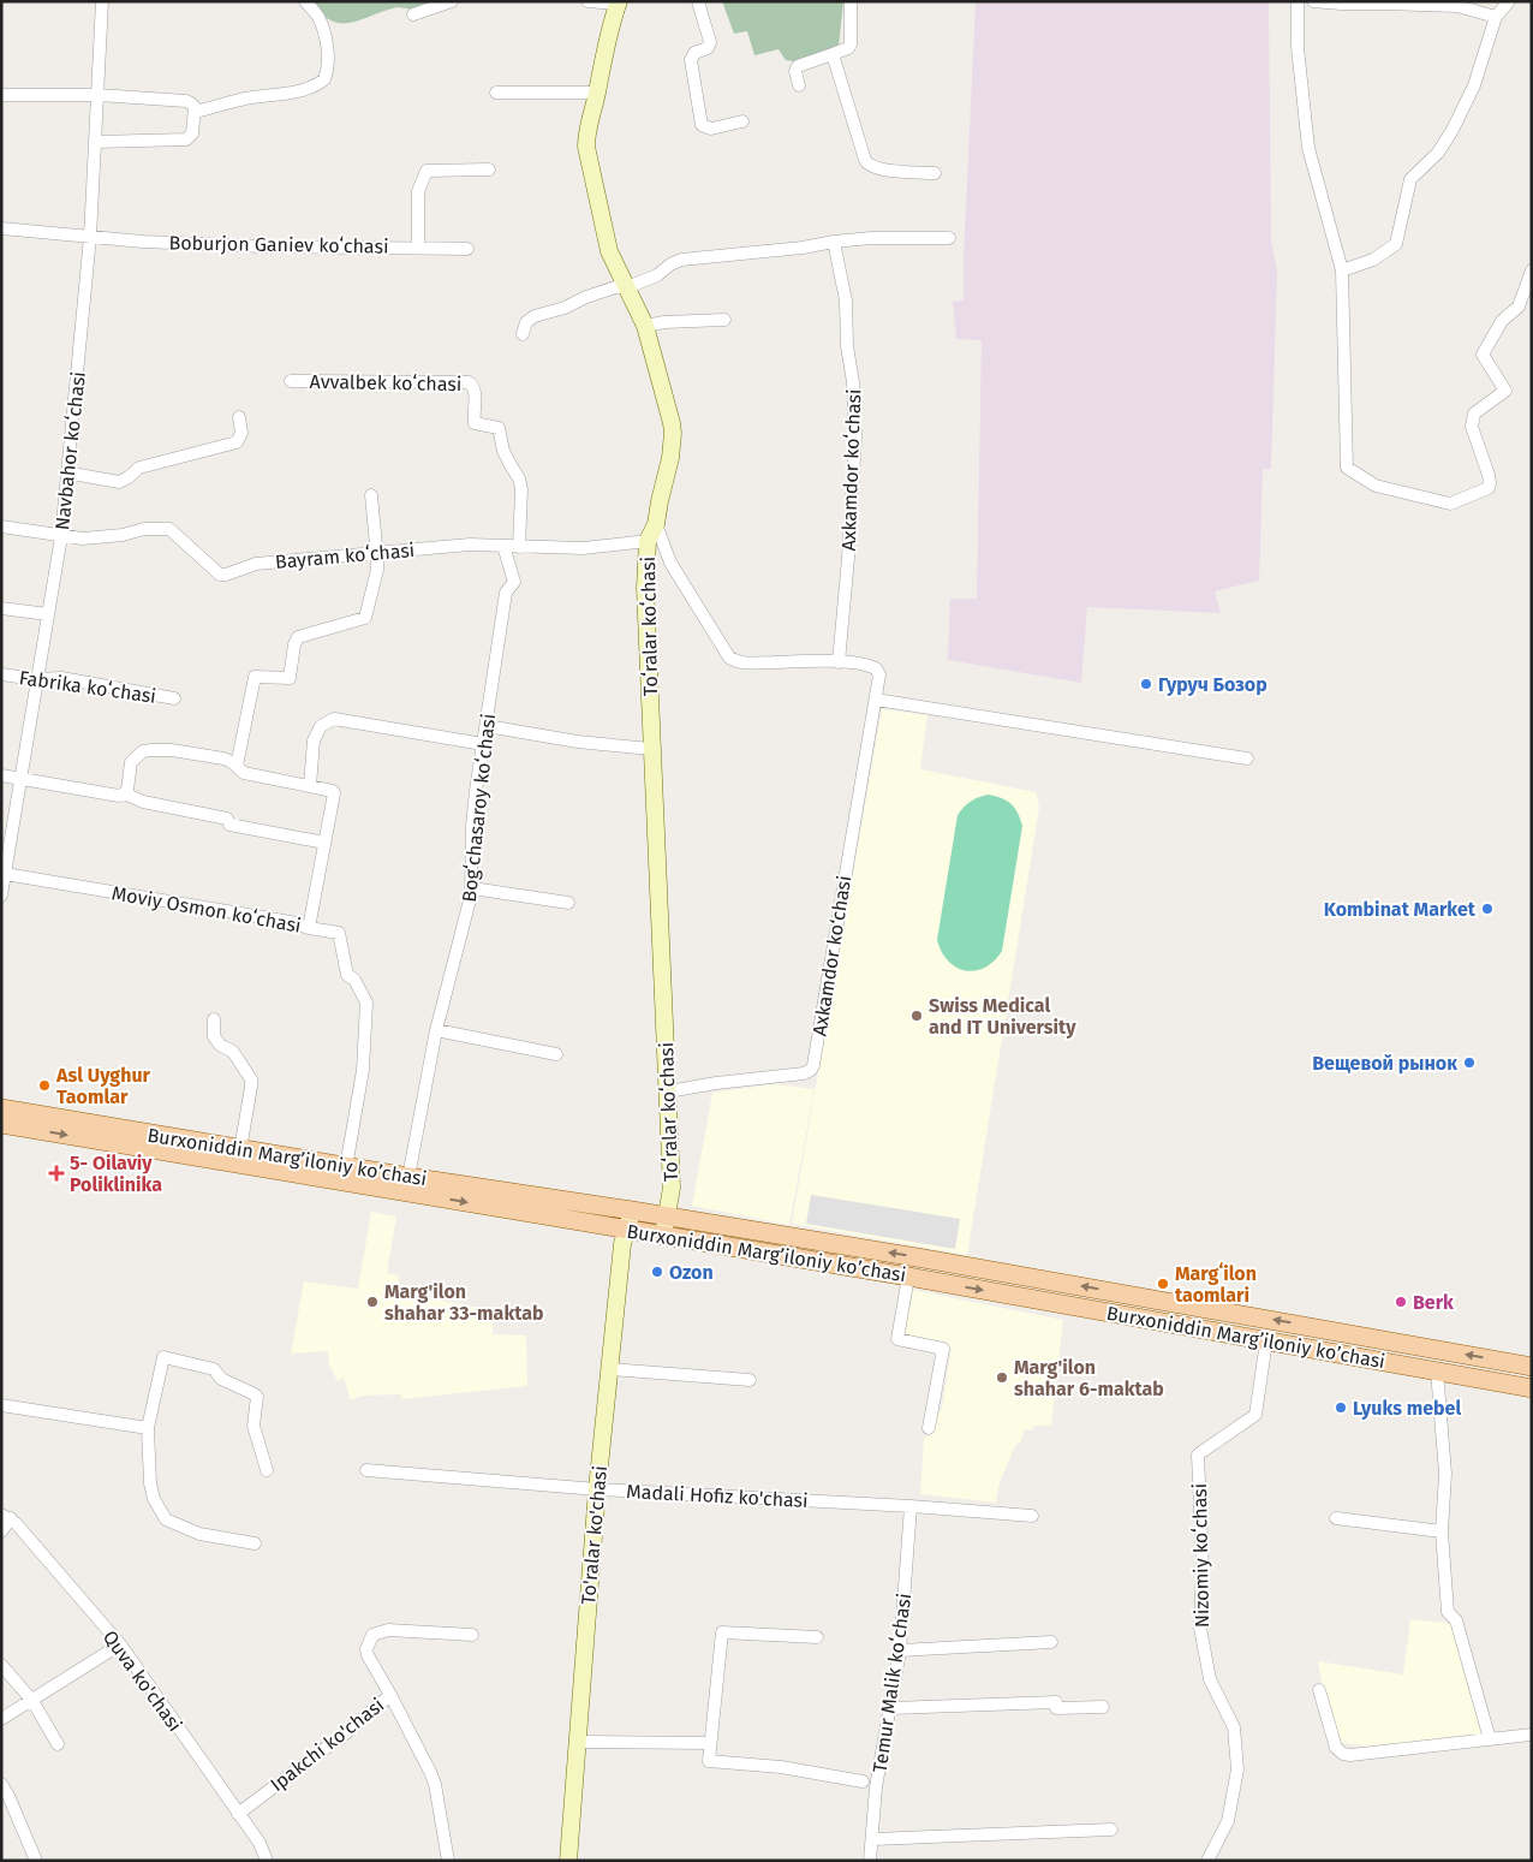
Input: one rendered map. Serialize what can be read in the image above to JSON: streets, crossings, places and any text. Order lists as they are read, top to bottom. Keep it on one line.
{"streets":{"main road":["Burxoniddin Marg’iloniy ko’chasi"],"street":["Boburjon Ganiev koʻchasi","Avvalbek koʻchasi","Navbahor koʻchasi","Axkamdor koʻchasi","Bayram koʻchasi","Toʻralar koʻchasi","Fabrika koʻchasi","Bogʻchasaroy koʻchasi","Moviy Osmon koʻchasi","Axkamdor ko‘chasi","Madali Hofiz ko'chasi","To'ralar ko'chasi","Nizomiy koʻchasi","Quva ko'chasi","Temur Malik koʻchasi","Ipakchi ko'chasi"]},"crossings":[["Boburjon Ganiev koʻchasi","Navbahor koʻchasi"],["Avvalbek koʻchasi","Bayram koʻchasi"],["Navbahor koʻchasi","Bayram koʻchasi"],["Navbahor koʻchasi","Fabrika koʻchasi"],["Navbahor koʻchasi","Moviy Osmon koʻchasi"],["Axkamdor koʻchasi","Axkamdor ko‘chasi"],["Bayram koʻchasi","Toʻralar koʻchasi"],["Bayram koʻchasi","Bogʻchasaroy koʻchasi"],["Toʻralar koʻchasi","Axkamdor ko‘chasi"],["Toʻralar koʻchasi","Burxoniddin Marg’iloniy ko’chasi"],["Bogʻchasaroy koʻchasi","Burxoniddin Marg’iloniy ko’chasi"],["Burxoniddin Marg’iloniy ko’chasi","To'ralar ko'chasi"],["Burxoniddin Marg’iloniy ko’chasi","Nizomiy koʻchasi"],["Madali Hofiz ko'chasi","To'ralar ko'chasi"],["Madali Hofiz ko'chasi","Temur Malik koʻchasi"],["Quva ko'chasi","Ipakchi ko'chasi"]],"places":{"other":["Гуруч Бозор","Kombinat Market","Swiss Medical and IT University","Вещевой рынок","Asl Uyghur Taomlar","Ozon","Margʻilon taomlari","Marg'ilon shahar 33-maktab","Berk","Marg'ilon shahar 6-maktab","Lyuks mebel"],"health":["5- Oilaviy Poliklinika"]}}
